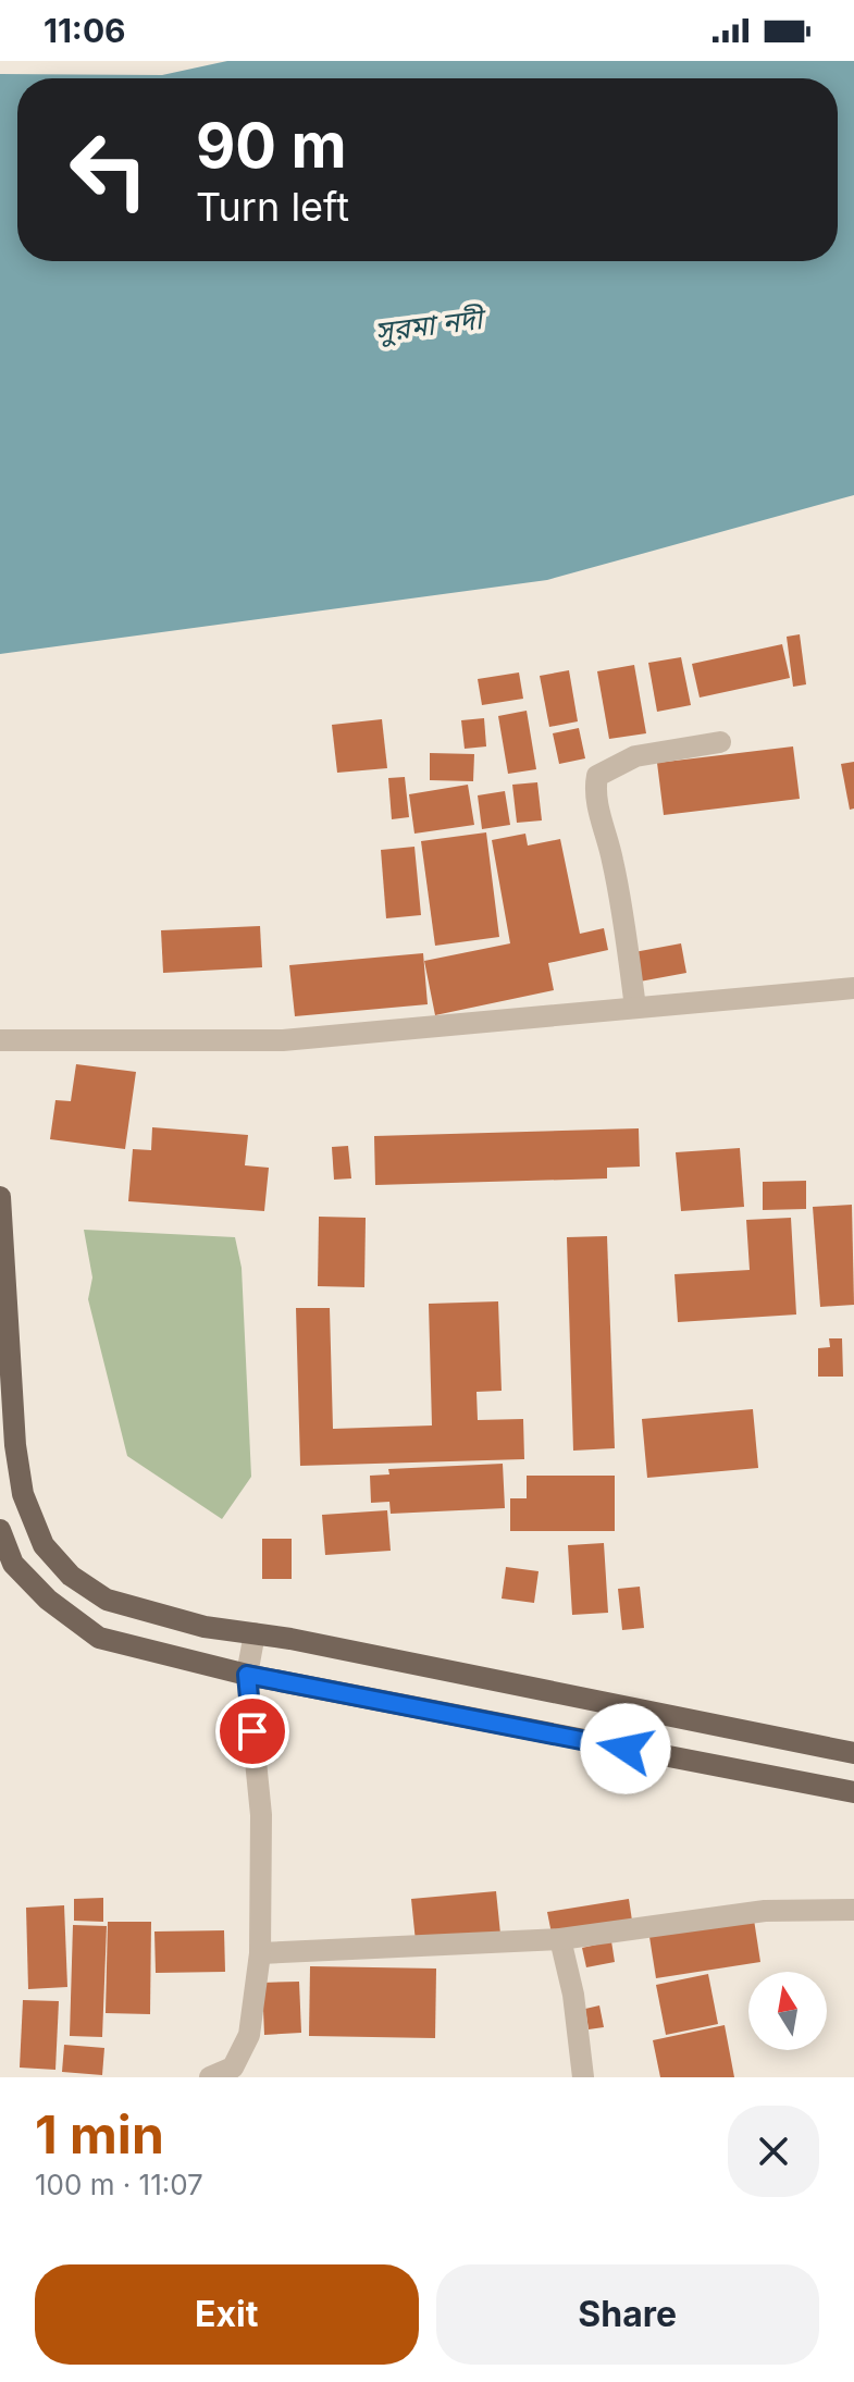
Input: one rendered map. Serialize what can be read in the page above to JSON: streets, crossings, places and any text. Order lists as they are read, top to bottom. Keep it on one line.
{"water":["সুরমা নদী"],"north":"top","page":{"status":"11:06","turn":["90 m","Turn left"],"heading":["1 min","100 m · 11:07"],"buttons":["Exit","Share"]}}
